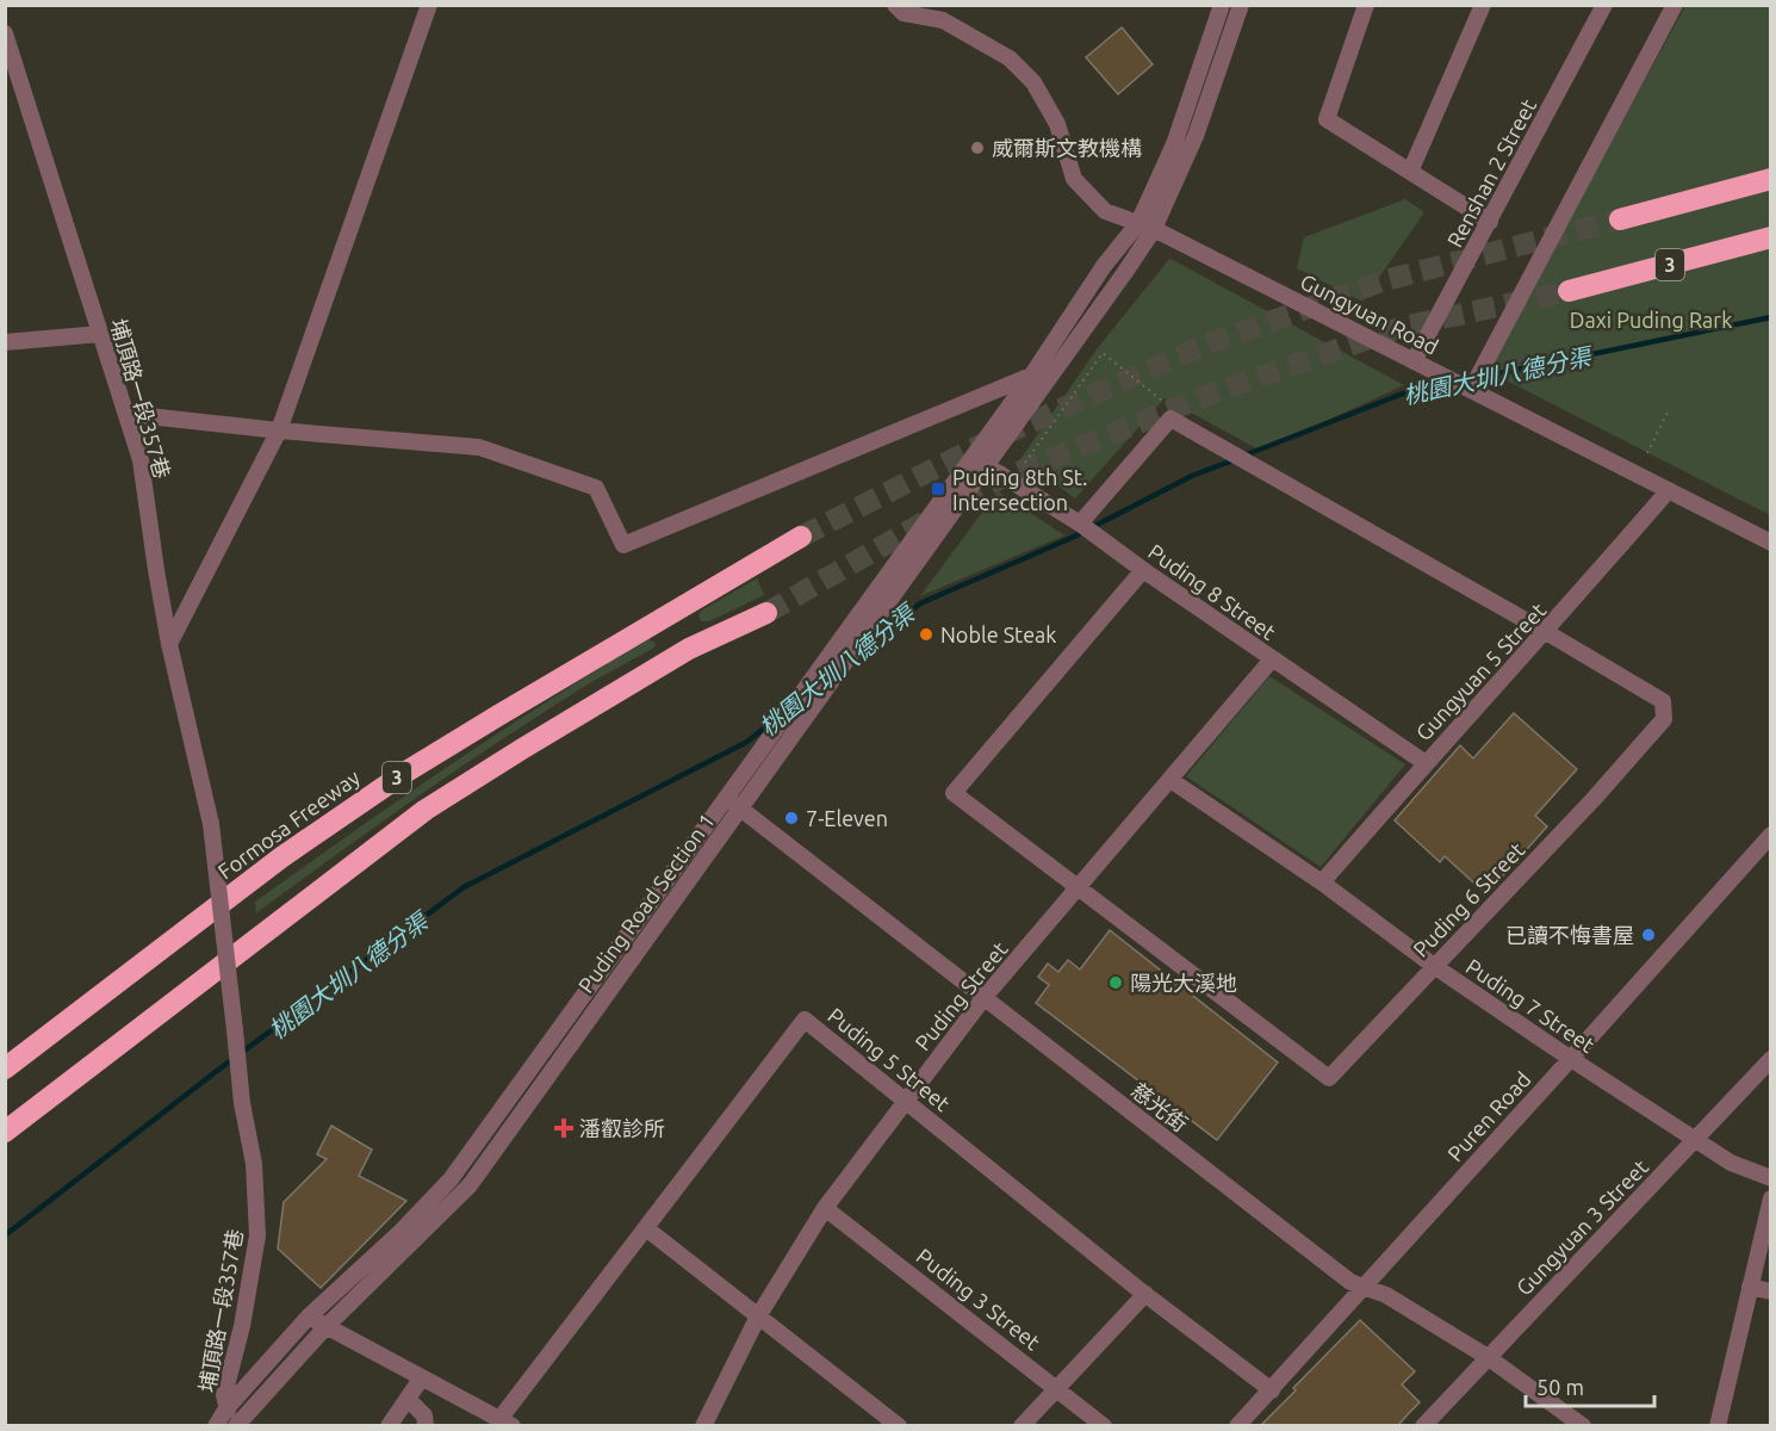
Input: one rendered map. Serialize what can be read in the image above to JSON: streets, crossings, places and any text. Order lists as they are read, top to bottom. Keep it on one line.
{"streets":{"highway":["3","Formosa Freeway"],"street":["Renshan 2 Street","Gungyuan Road","埔頂路一段357巷","Puding 8 Street","Gungyuan 5 Street","Puding 6 Street","Puding Road Section 1","Puding Street","Puding 7 Street","Puding 5 Street","慈光街","Puren Road","Gungyuan 3 Street","Puding 3 Street"]},"crossings":[["Renshan 2 Street","Gungyuan Road"],["Gungyuan Road","Gungyuan 5 Street"],["Gungyuan Road","Puding Road Section 1"],["埔頂路一段357巷","Puding Road Section 1"],["Puding 8 Street","Gungyuan 5 Street"],["Puding 8 Street","Puding 6 Street"],["Puding 8 Street","Puding Road Section 1"],["Puding 8 Street","Puding Street"],["Gungyuan 5 Street","Puding 6 Street"],["Gungyuan 5 Street","Puding 7 Street"],["Puding 6 Street","Puding Street"],["Puding 6 Street","Puding 7 Street"],["Puding Road Section 1","慈光街"],["Puding Street","Puding 7 Street"],["Puding Street","Puding 5 Street"],["Puding Street","慈光街"],["Puding Street","Puding 3 Street"],["Puding 7 Street","Puren Road"],["Puding 7 Street","Gungyuan 3 Street"],["Puding 5 Street","Puren Road"],["慈光街","Puren Road"],["慈光街","Gungyuan 3 Street"]],"water":["桃園大圳八德分渠"],"parks":["Daxi Puding Rark"],"places":{"other":["威爾斯文教機構","Noble Steak","7-Eleven","已讀不悔書屋","陽光大溪地"],"transit":["Puding 8th St. Intersection"],"health":["潘叡診所"]},"scale_bar":"50 m"}
